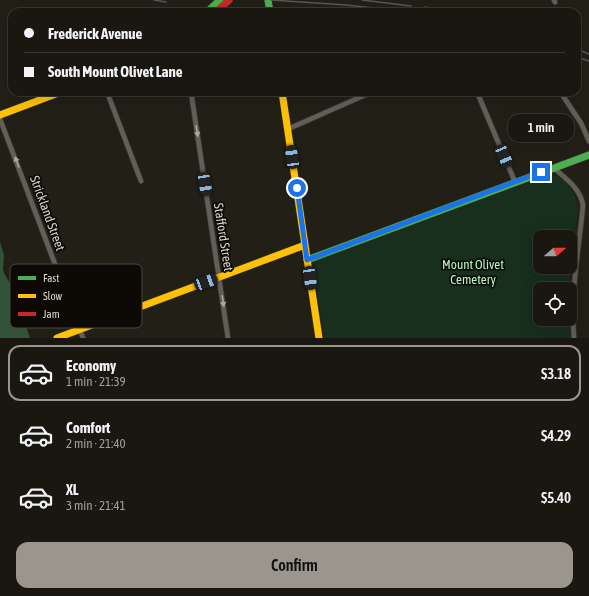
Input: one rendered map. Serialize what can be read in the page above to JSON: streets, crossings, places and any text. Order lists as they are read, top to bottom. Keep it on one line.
{"streets":{"street":["Strickland Street","Stafford Street"]},"one_way":["Strickland Street","Stafford Street"],"parks":["Mount Olivet Cemetery"],"legend":["Fast","Slow","Jam"],"north":"right","page":{"banner":["Frederick Avenue","South Mount Olivet Lane"],"bubble":"1 min","list":[{"name":"Economy","note":"1 min · 21:39","value":"$3.18"},{"name":"Comfort","note":"2 min · 21:40","value":"$4.29"},{"name":"XL","note":"3 min · 21:41","value":"$5.40"}],"buttons":"Confirm"}}
